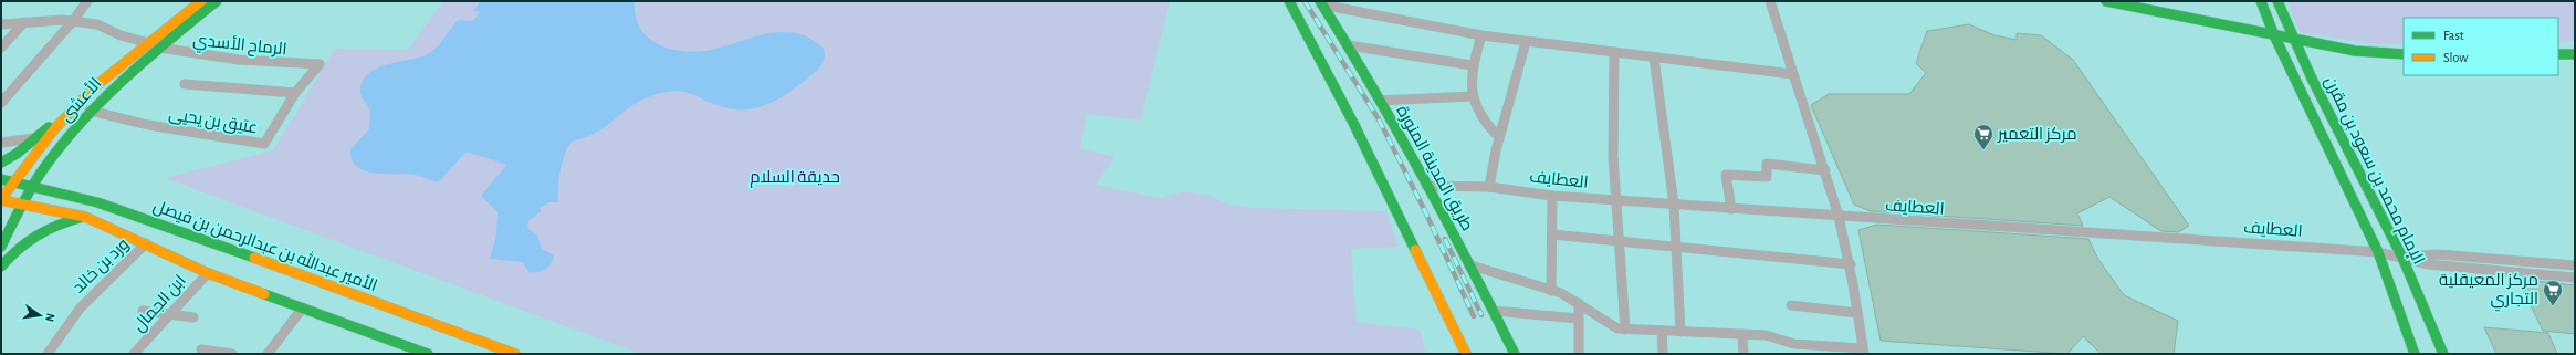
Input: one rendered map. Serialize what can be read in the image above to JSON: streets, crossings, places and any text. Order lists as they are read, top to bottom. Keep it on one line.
{"streets":{"main road":["الأعشى","طريق المدينة المنورة","الإمام محمد بن سعود بن مقرن","الأمير عبدالله بن عبدالرحمن بن فيصل"],"street":["الرماح الأسدي","عتيق بن يحيى","العطايف","ورد بن خالد","ابن الجمال"]},"crossings":[["الرماح الأسدي","الأعشى"],["الرماح الأسدي","عتيق بن يحيى"],["الأعشى","عتيق بن يحيى"],["الأعشى","الأمير عبدالله بن عبدالرحمن بن فيصل"],["طريق المدينة المنورة","العطايف"],["الإمام محمد بن سعود بن مقرن","العطايف"]],"parks":["حديقة السلام"],"places":{"supermarket":["مركز التعمير","مركز المعيقلية التجاري"]},"legend":["Fast","Slow"],"north":"right"}
